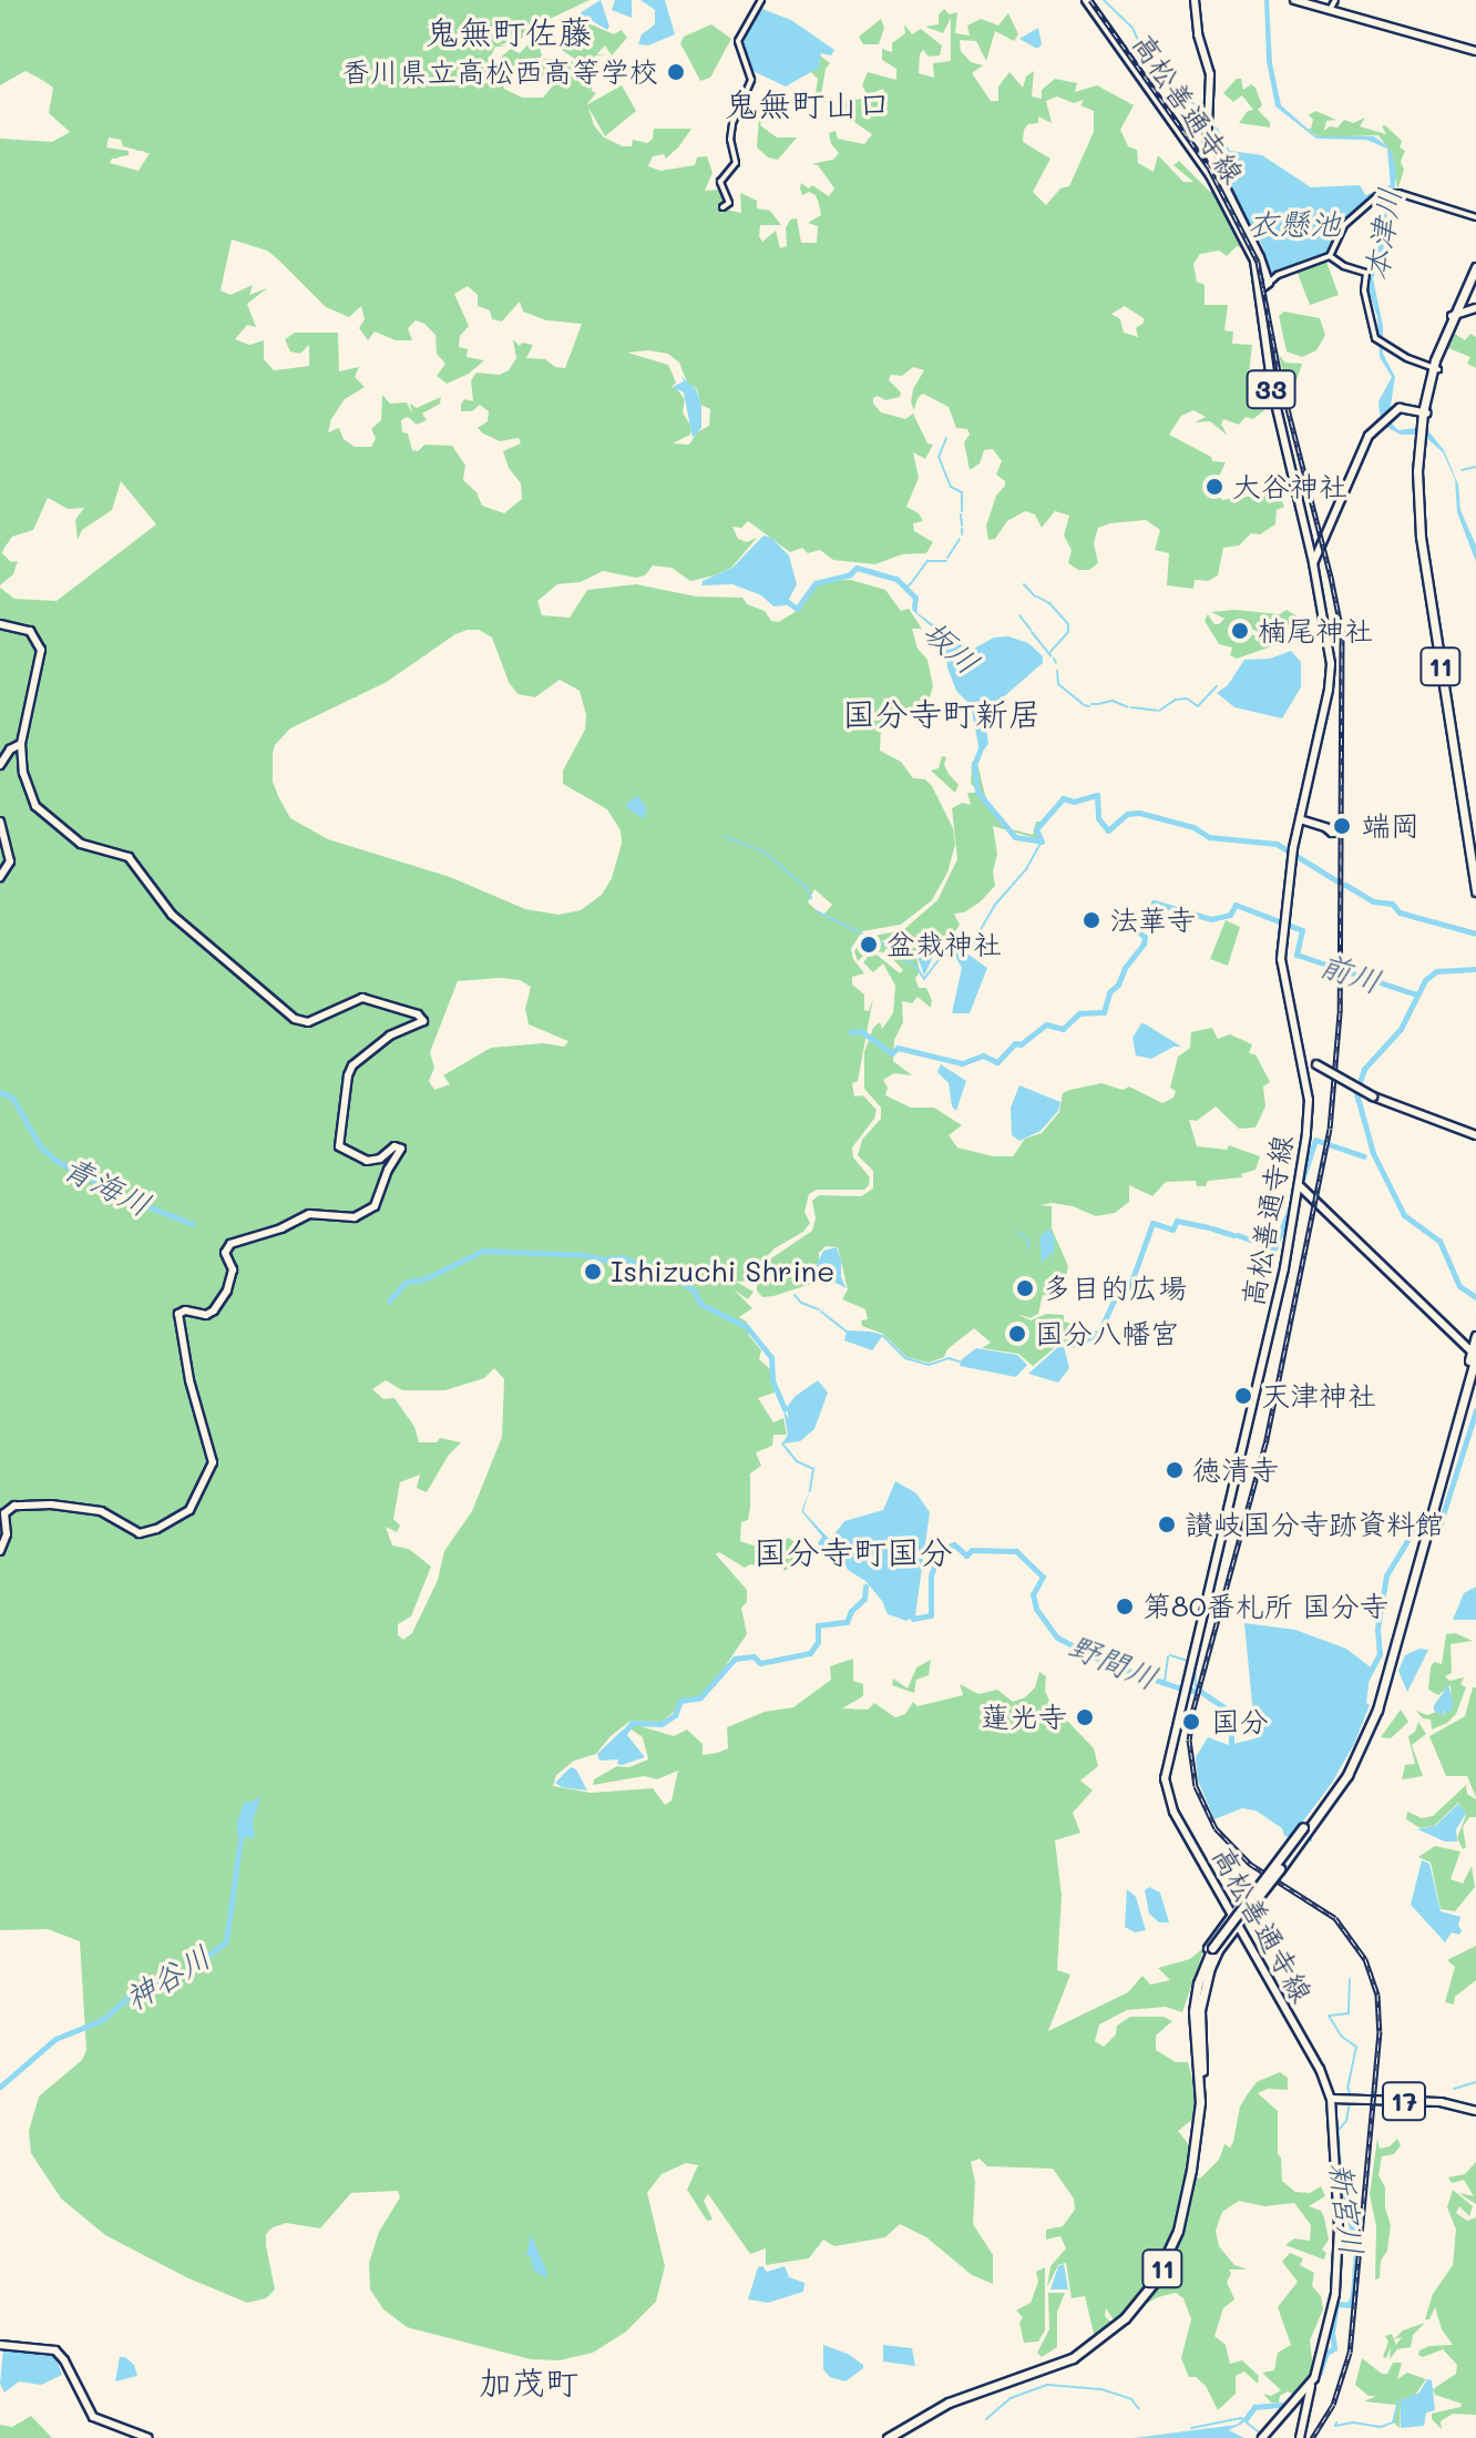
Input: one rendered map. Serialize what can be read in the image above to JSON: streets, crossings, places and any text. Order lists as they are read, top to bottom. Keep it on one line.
{"streets":{"highway":["11"],"main road":["高松善通寺線","33","17"]},"crossings":[["高松善通寺線","11"],["高松善通寺線","17"]],"districts":["鬼無町佐藤","鬼無町山口","国分寺町新居","国分寺町国分","加茂町"],"water":["衣懸池","本津川","坂川","前川","青海川","野間川","神谷川","新宮川"],"places":["香川県立高松西高等学校","大谷神社","楠尾神社","端岡","法華寺","盆栽神社","Ishizuchi Shrine","多目的広場","国分八幡宮","天津神社","徳清寺","讃岐国分寺跡資料館","第80番札所 国分寺","蓮光寺","国分"]}
